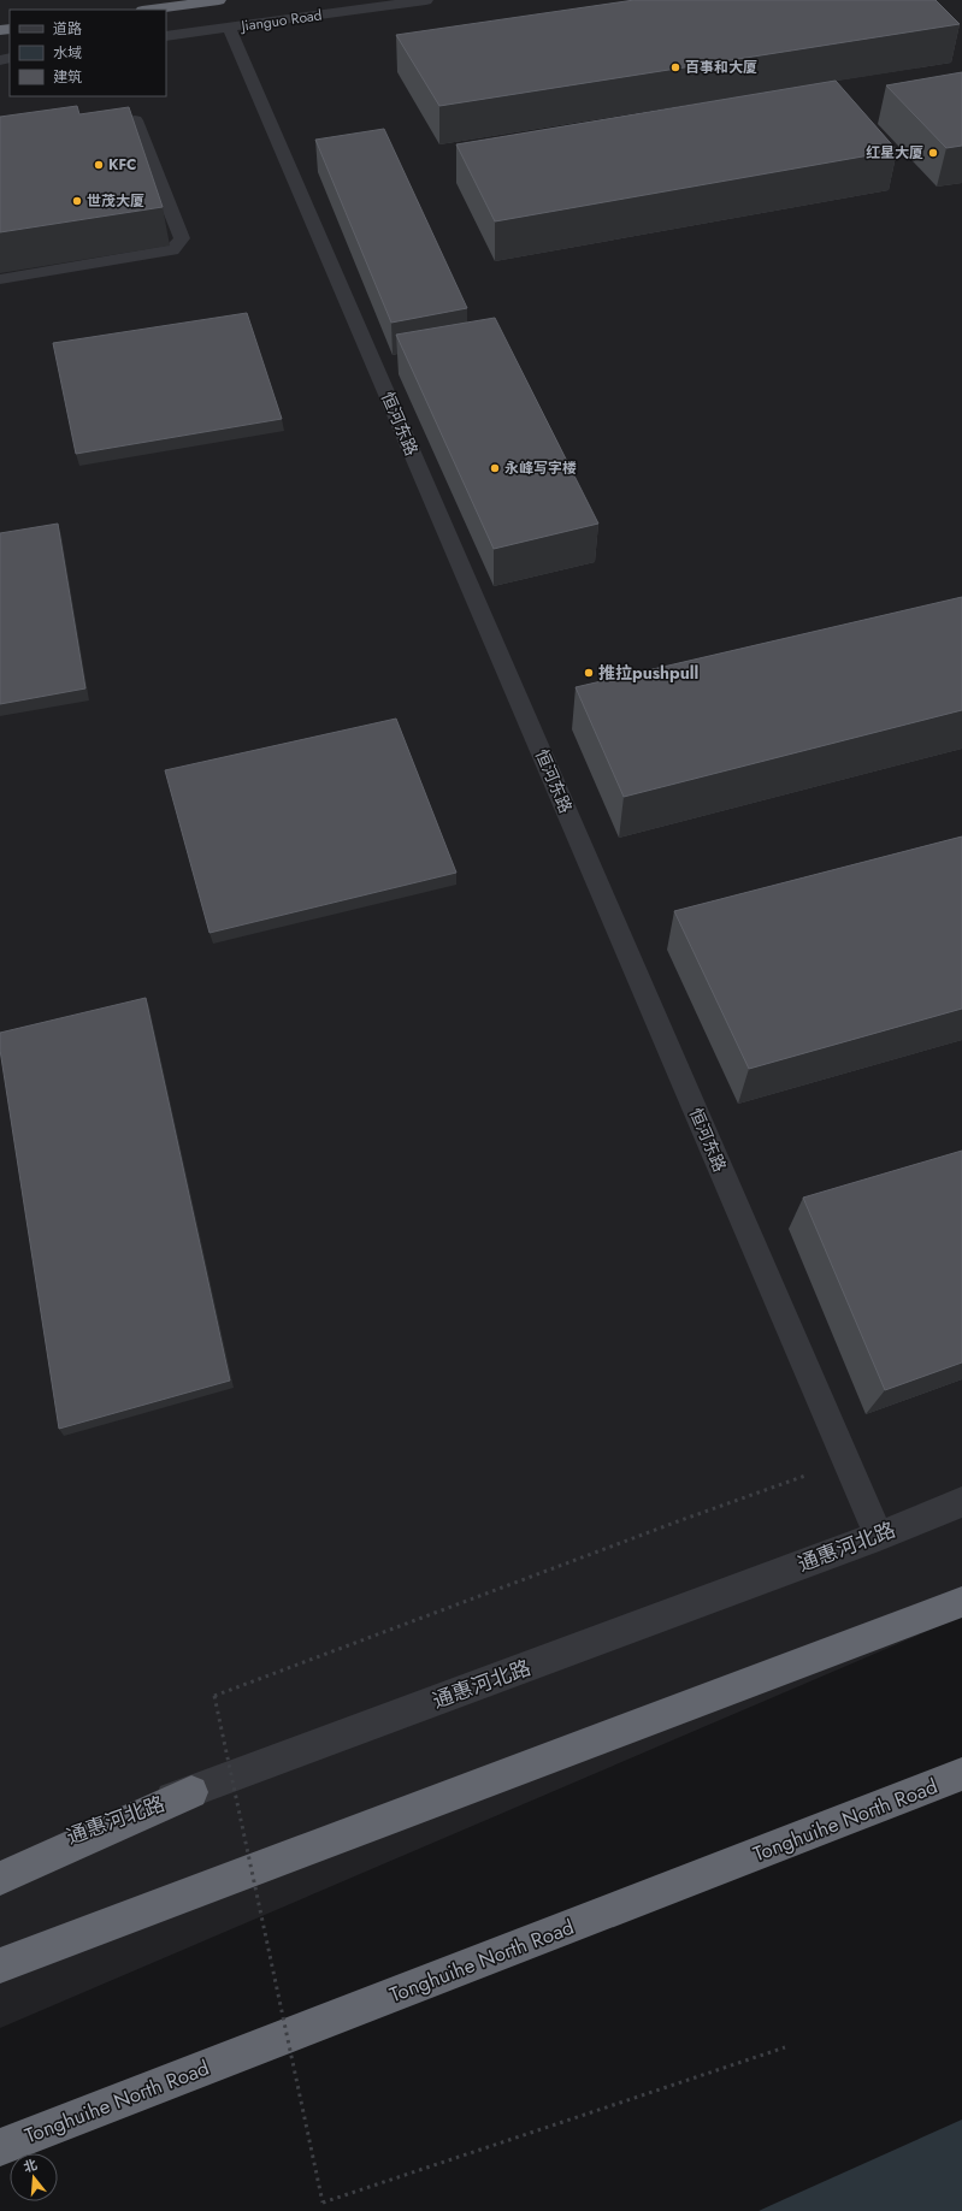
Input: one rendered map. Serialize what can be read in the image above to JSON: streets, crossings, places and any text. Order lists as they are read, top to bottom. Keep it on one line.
{"streets":{"highway":["Tonghuihe North Road"],"street":["Jianguo Road","恒河东路","通惠河北路"]},"crossings":[["Jianguo Road","恒河东路"],["恒河东路","通惠河北路"]],"places":["百事和大厦","红星大厦","KFC","世茂大厦","永峰写字楼","推拉pushpull"],"legend":["道路","水域","建筑"],"north":"top"}
